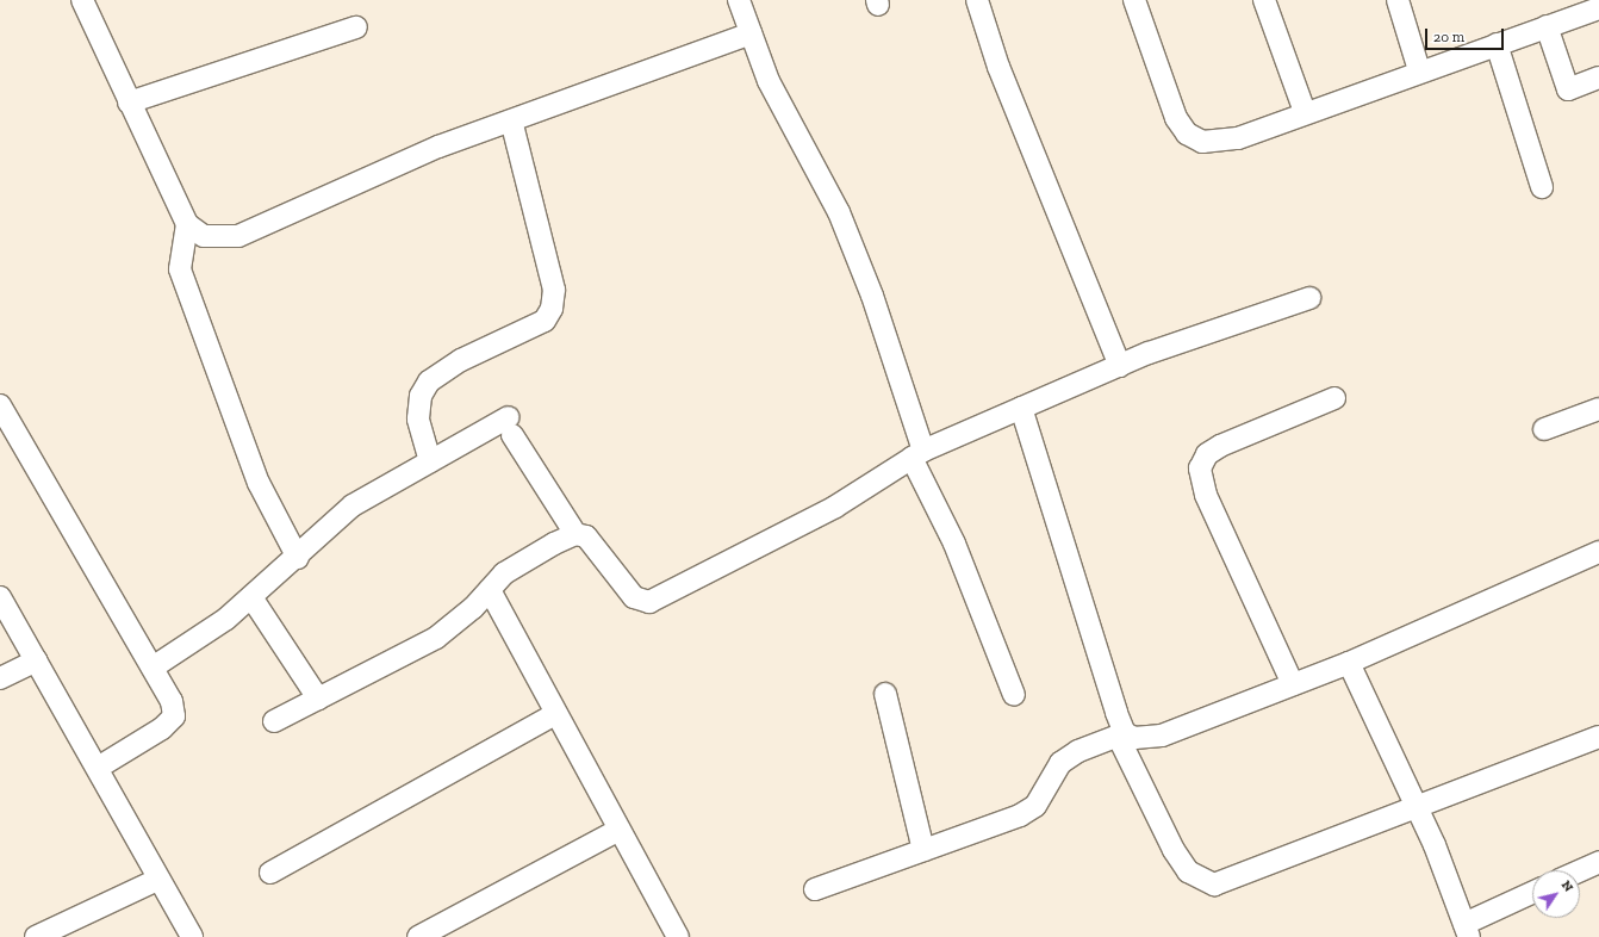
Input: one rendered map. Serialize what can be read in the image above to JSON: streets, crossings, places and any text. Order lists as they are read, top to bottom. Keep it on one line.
{"scale_bar":"20 m","north":"top right"}
